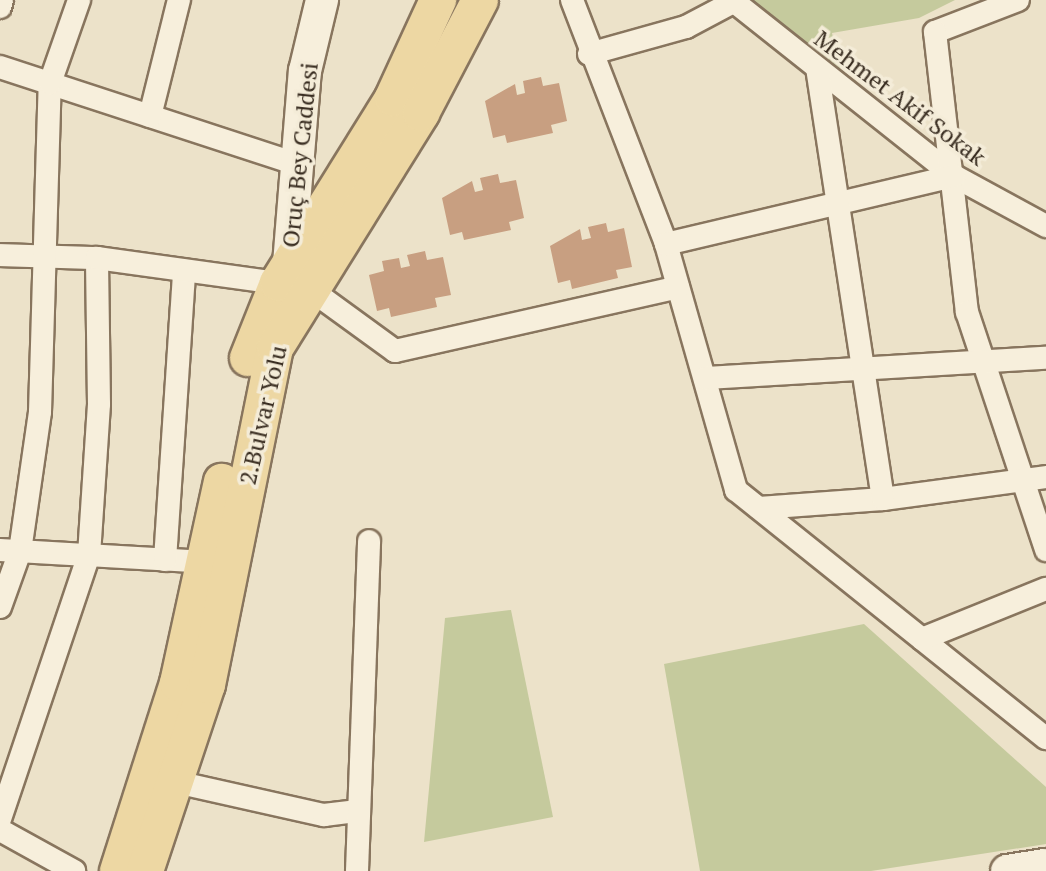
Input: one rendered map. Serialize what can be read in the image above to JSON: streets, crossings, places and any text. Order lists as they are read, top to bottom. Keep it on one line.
{"streets":{"main road":["Oruç Bey Caddesi","2.Bulvar Yolu"],"street":["Mehmet Akif Sokak"]},"crossings":[["Oruç Bey Caddesi","2.Bulvar Yolu"]]}
